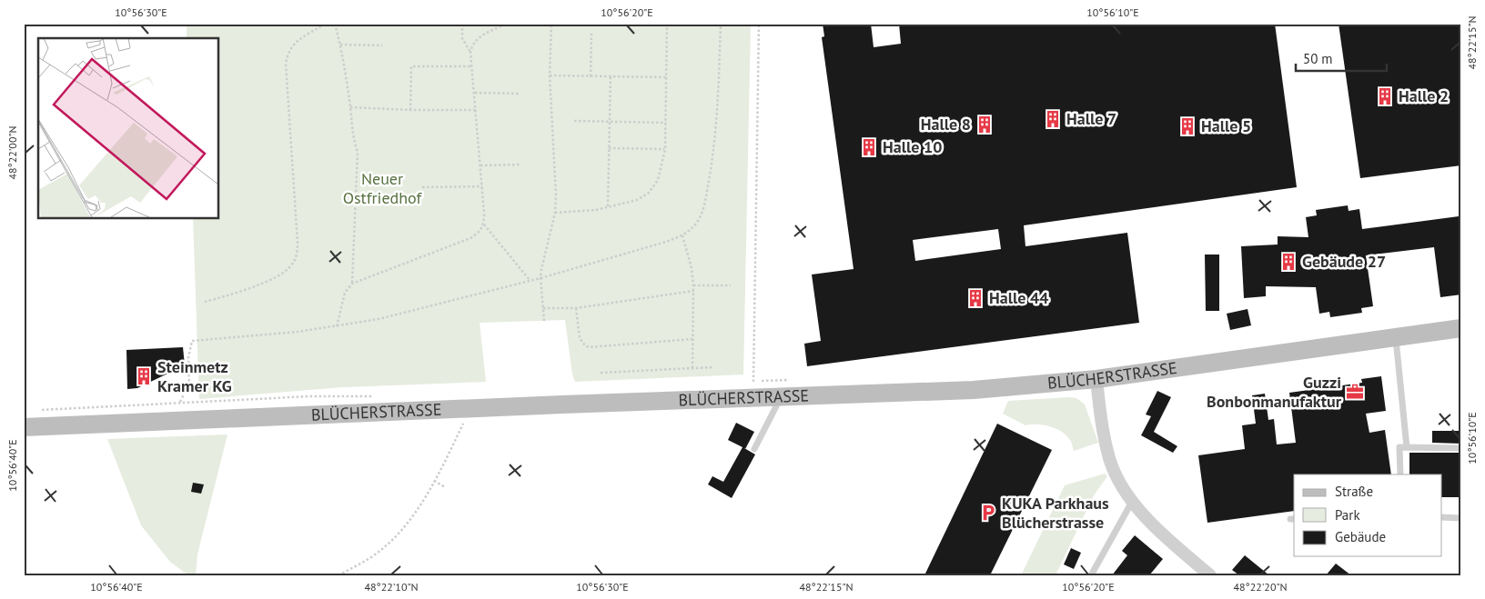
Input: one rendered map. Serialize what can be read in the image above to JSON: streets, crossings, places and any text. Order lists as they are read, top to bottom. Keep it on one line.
{"streets":{"main road":["BLÜCHERSTRASSE"]},"parks":["Neuer Ostfriedhof"],"places":{"building":["Halle 2","Halle 7","Halle 8","Halle 5","Halle 10","Gebäude 27","Halle 44","Steinmetz Kramer KG"],"office":["Guzzi Bonbonmanufaktur"],"parking":["KUKA Parkhaus Blücherstrasse"]},"legend":["Straße","Park","Gebäude"],"scale_bar":"50 m","coordinates":["10°56'30\"E","10°56'20\"E","10°56'10\"E","48°22'15\"N","48°22'00\"N","10°56'40\"E","48°22'10\"N","48°22'20\"N"]}
